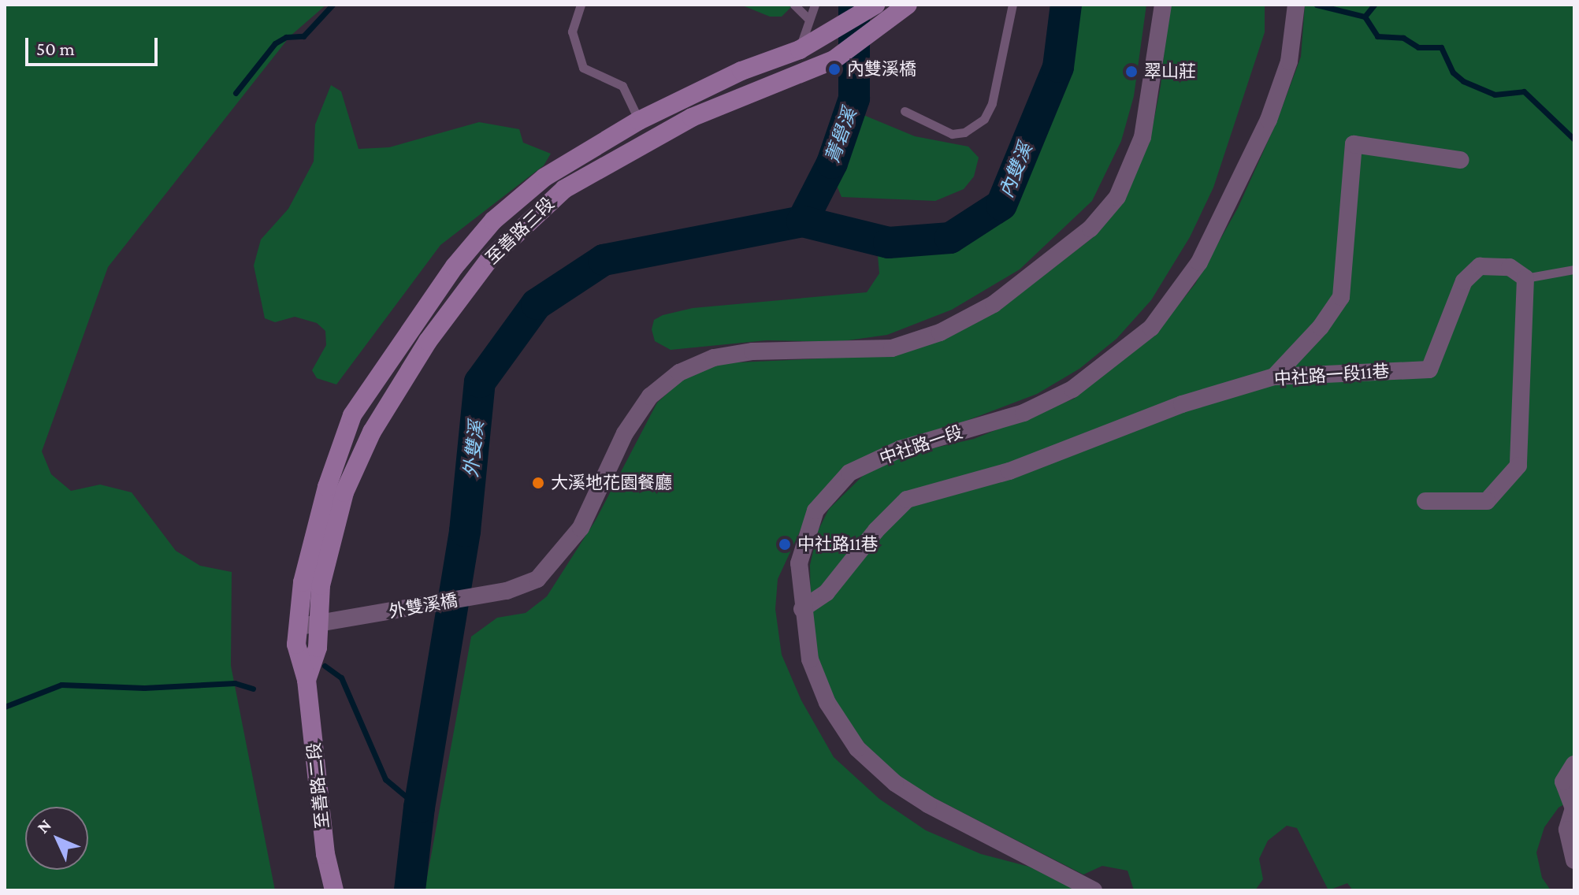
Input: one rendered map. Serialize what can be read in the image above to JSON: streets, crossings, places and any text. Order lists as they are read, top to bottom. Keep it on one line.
{"streets":{"street":["至善路三段","中社路一段11巷","中社路一段","外雙溪橋","至善路二段"]},"crossings":[["至善路三段","外雙溪橋"],["至善路三段","至善路二段"],["中社路一段11巷","中社路一段"],["外雙溪橋","至善路二段"]],"water":["菁礐溪","內雙溪","外雙溪"],"places":["內雙溪橋","翠山莊","大溪地花園餐廳","中社路11巷"],"scale_bar":"50 m","north":"top left"}
